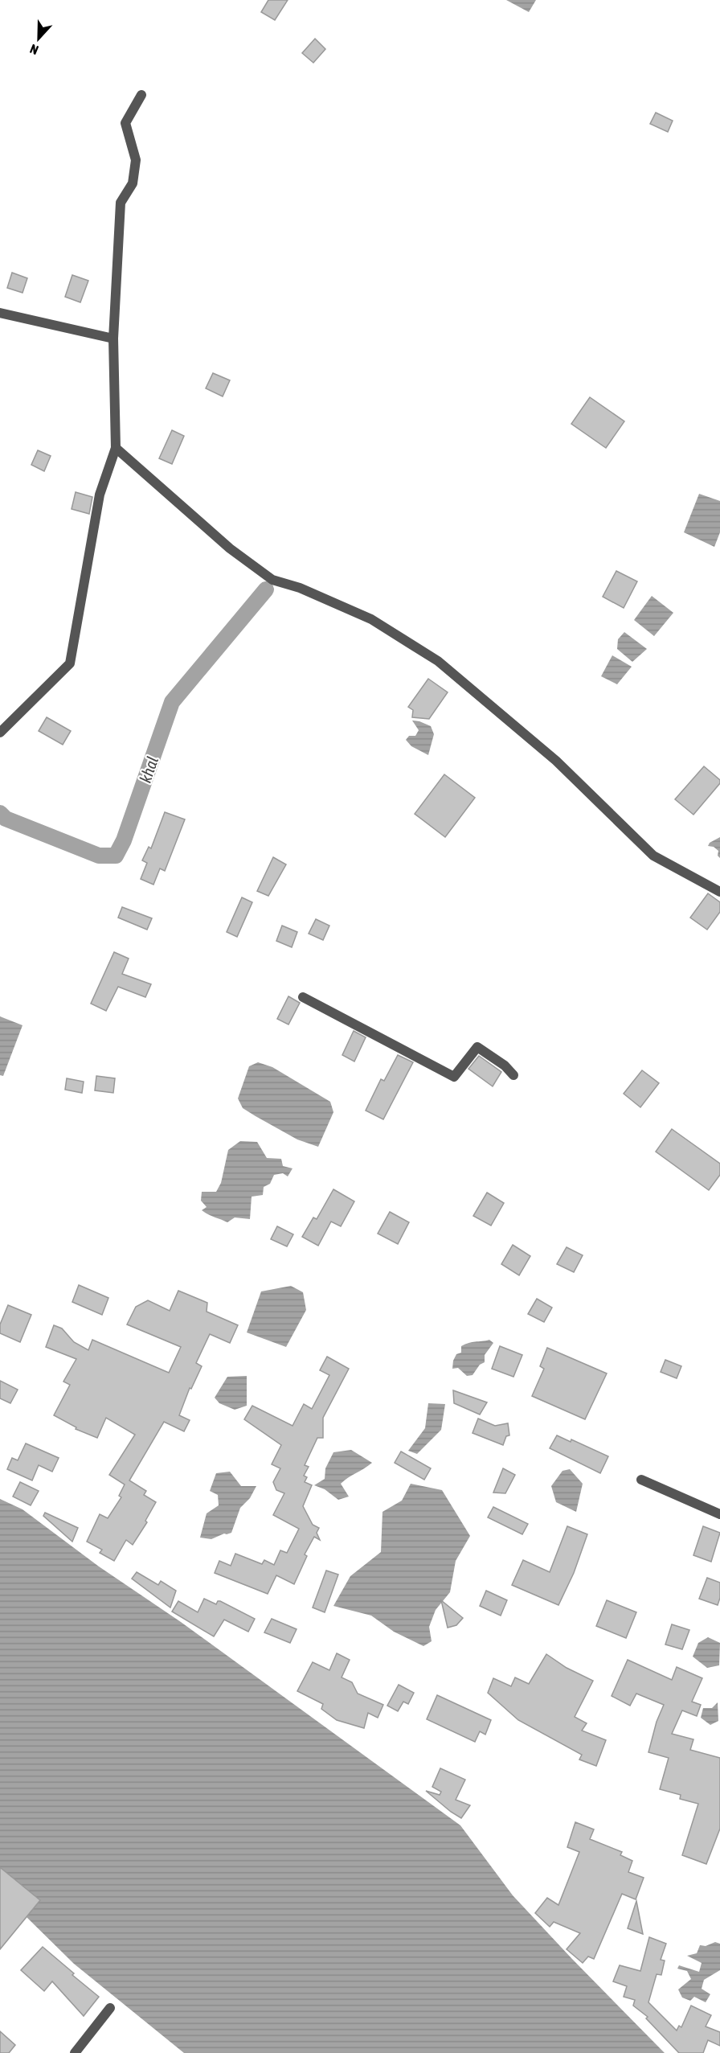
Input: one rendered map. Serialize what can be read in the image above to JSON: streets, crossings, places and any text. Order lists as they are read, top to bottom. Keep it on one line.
{"water":["khal"],"north":"bottom"}
